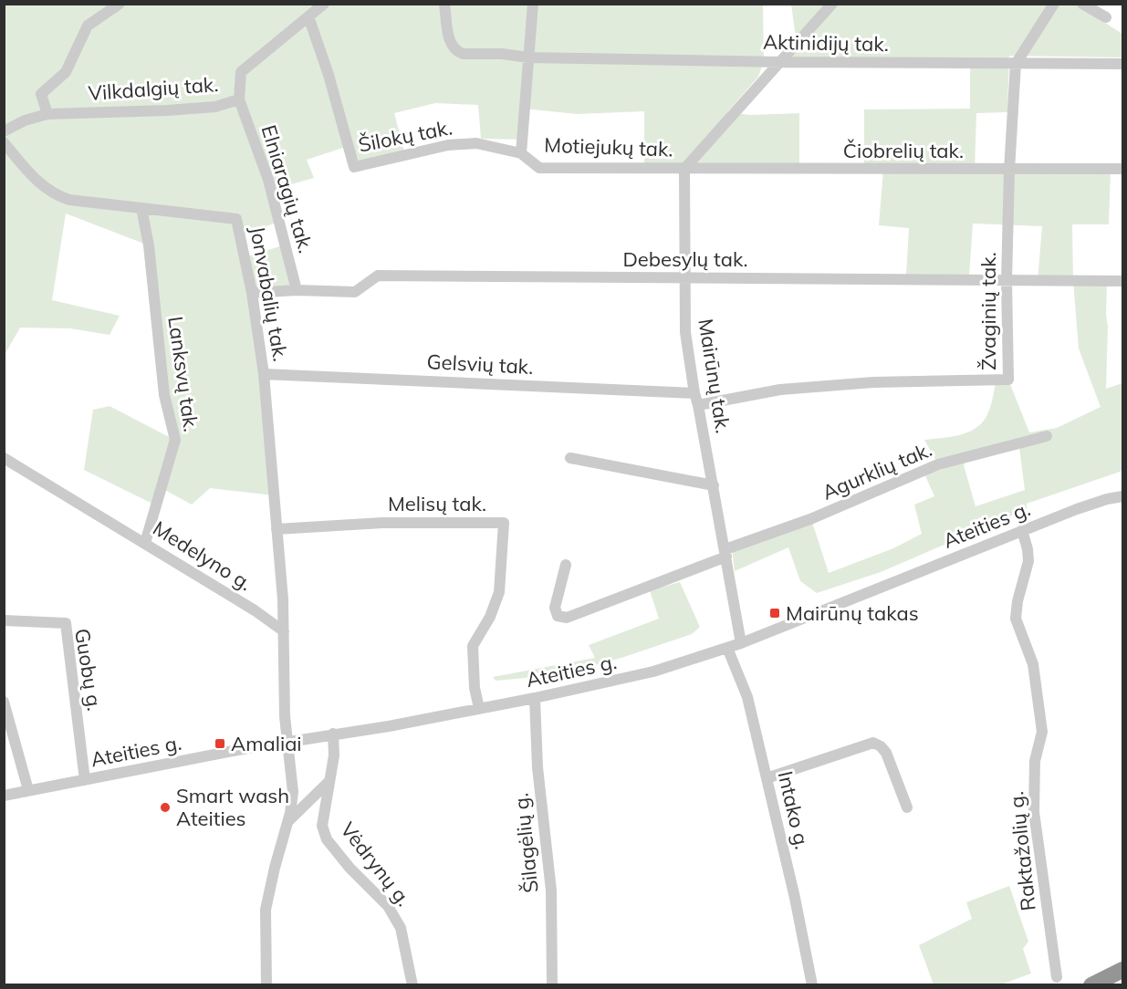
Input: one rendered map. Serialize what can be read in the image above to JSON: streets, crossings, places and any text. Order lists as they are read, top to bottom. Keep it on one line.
{"streets":{"street":["Aktinidijų tak.","Vilkdalgių tak.","Šilokų tak.","Motiejukų tak.","Čiobrelių tak.","Elniaragių tak.","Debesylų tak.","Jonvabalių tak.","Žvaginių tak.","Gelsvių tak.","Lanksvų tak.","Mairūnų tak.","Agurklių tak.","Melisų tak.","Ateities g.","Medelyno g.","Guobų g.","Intako g.","Šilagėlių g.","Raktažolių g.","Vėdrynų g."]},"crossings":[["Aktinidijų tak.","Motiejukų tak."],["Aktinidijų tak.","Žvaginių tak."],["Vilkdalgių tak.","Šilokų tak."],["Vilkdalgių tak.","Elniaragių tak."],["Šilokų tak.","Motiejukų tak."],["Motiejukų tak.","Čiobrelių tak."],["Motiejukų tak.","Mairūnų tak."],["Čiobrelių tak.","Žvaginių tak."],["Čiobrelių tak.","Mairūnų tak."],["Elniaragių tak.","Debesylų tak."],["Debesylų tak.","Jonvabalių tak."],["Debesylų tak.","Žvaginių tak."],["Debesylų tak.","Mairūnų tak."],["Jonvabalių tak.","Gelsvių tak."],["Jonvabalių tak.","Lanksvų tak."],["Jonvabalių tak.","Melisų tak."],["Jonvabalių tak.","Medelyno g."],["Žvaginių tak.","Mairūnų tak."],["Gelsvių tak.","Mairūnų tak."],["Lanksvų tak.","Medelyno g."],["Mairūnų tak.","Agurklių tak."],["Mairūnų tak.","Ateities g."],["Melisų tak.","Ateities g."],["Ateities g.","Guobų g."],["Ateities g.","Intako g."],["Ateities g.","Šilagėlių g."],["Ateities g.","Raktažolių g."],["Ateities g.","Vėdrynų g."]],"places":{"transit":["Mairūnų takas","Amaliai"],"other":["Smart wash Ateities"]}}
